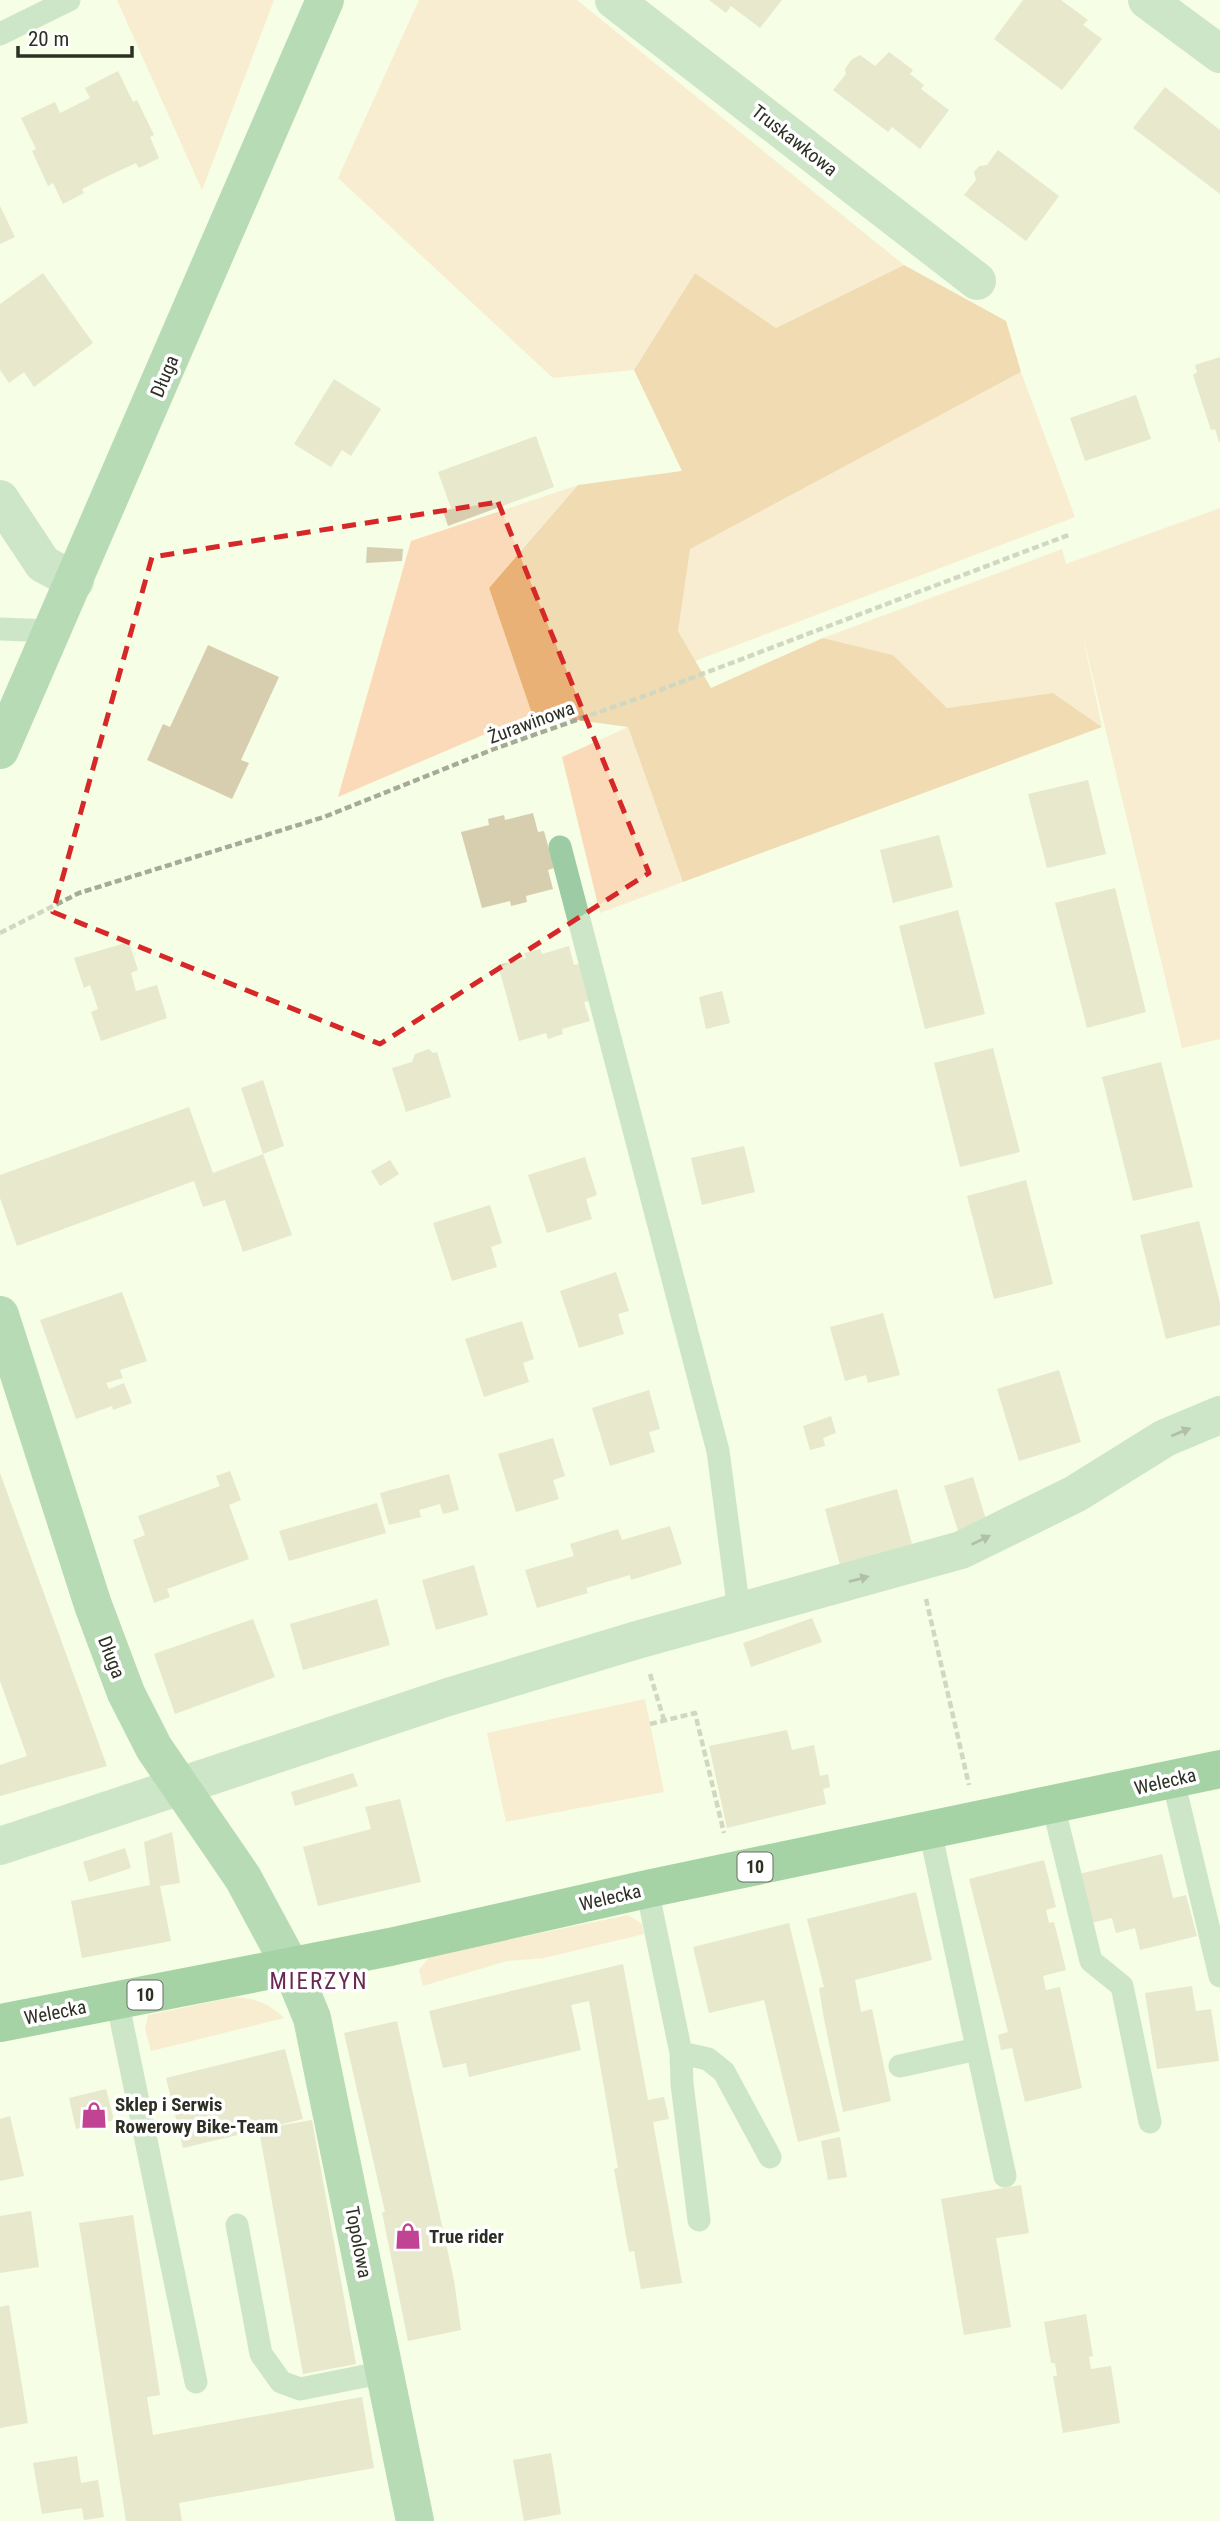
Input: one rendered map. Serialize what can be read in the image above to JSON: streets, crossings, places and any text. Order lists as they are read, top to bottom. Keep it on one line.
{"streets":{"main road":["Welecka","10"],"street":["Truskawkowa","Długa","Topolowa"],"path":["Żurawinowa"]},"crossings":[["Długa","Welecka"],["Długa","Topolowa"],["Welecka","Topolowa"]],"districts":["MIERZYN"],"places":{"shop":["Sklep i Serwis Rowerowy Bike-Team","True rider"]},"scale_bar":"20 m"}
